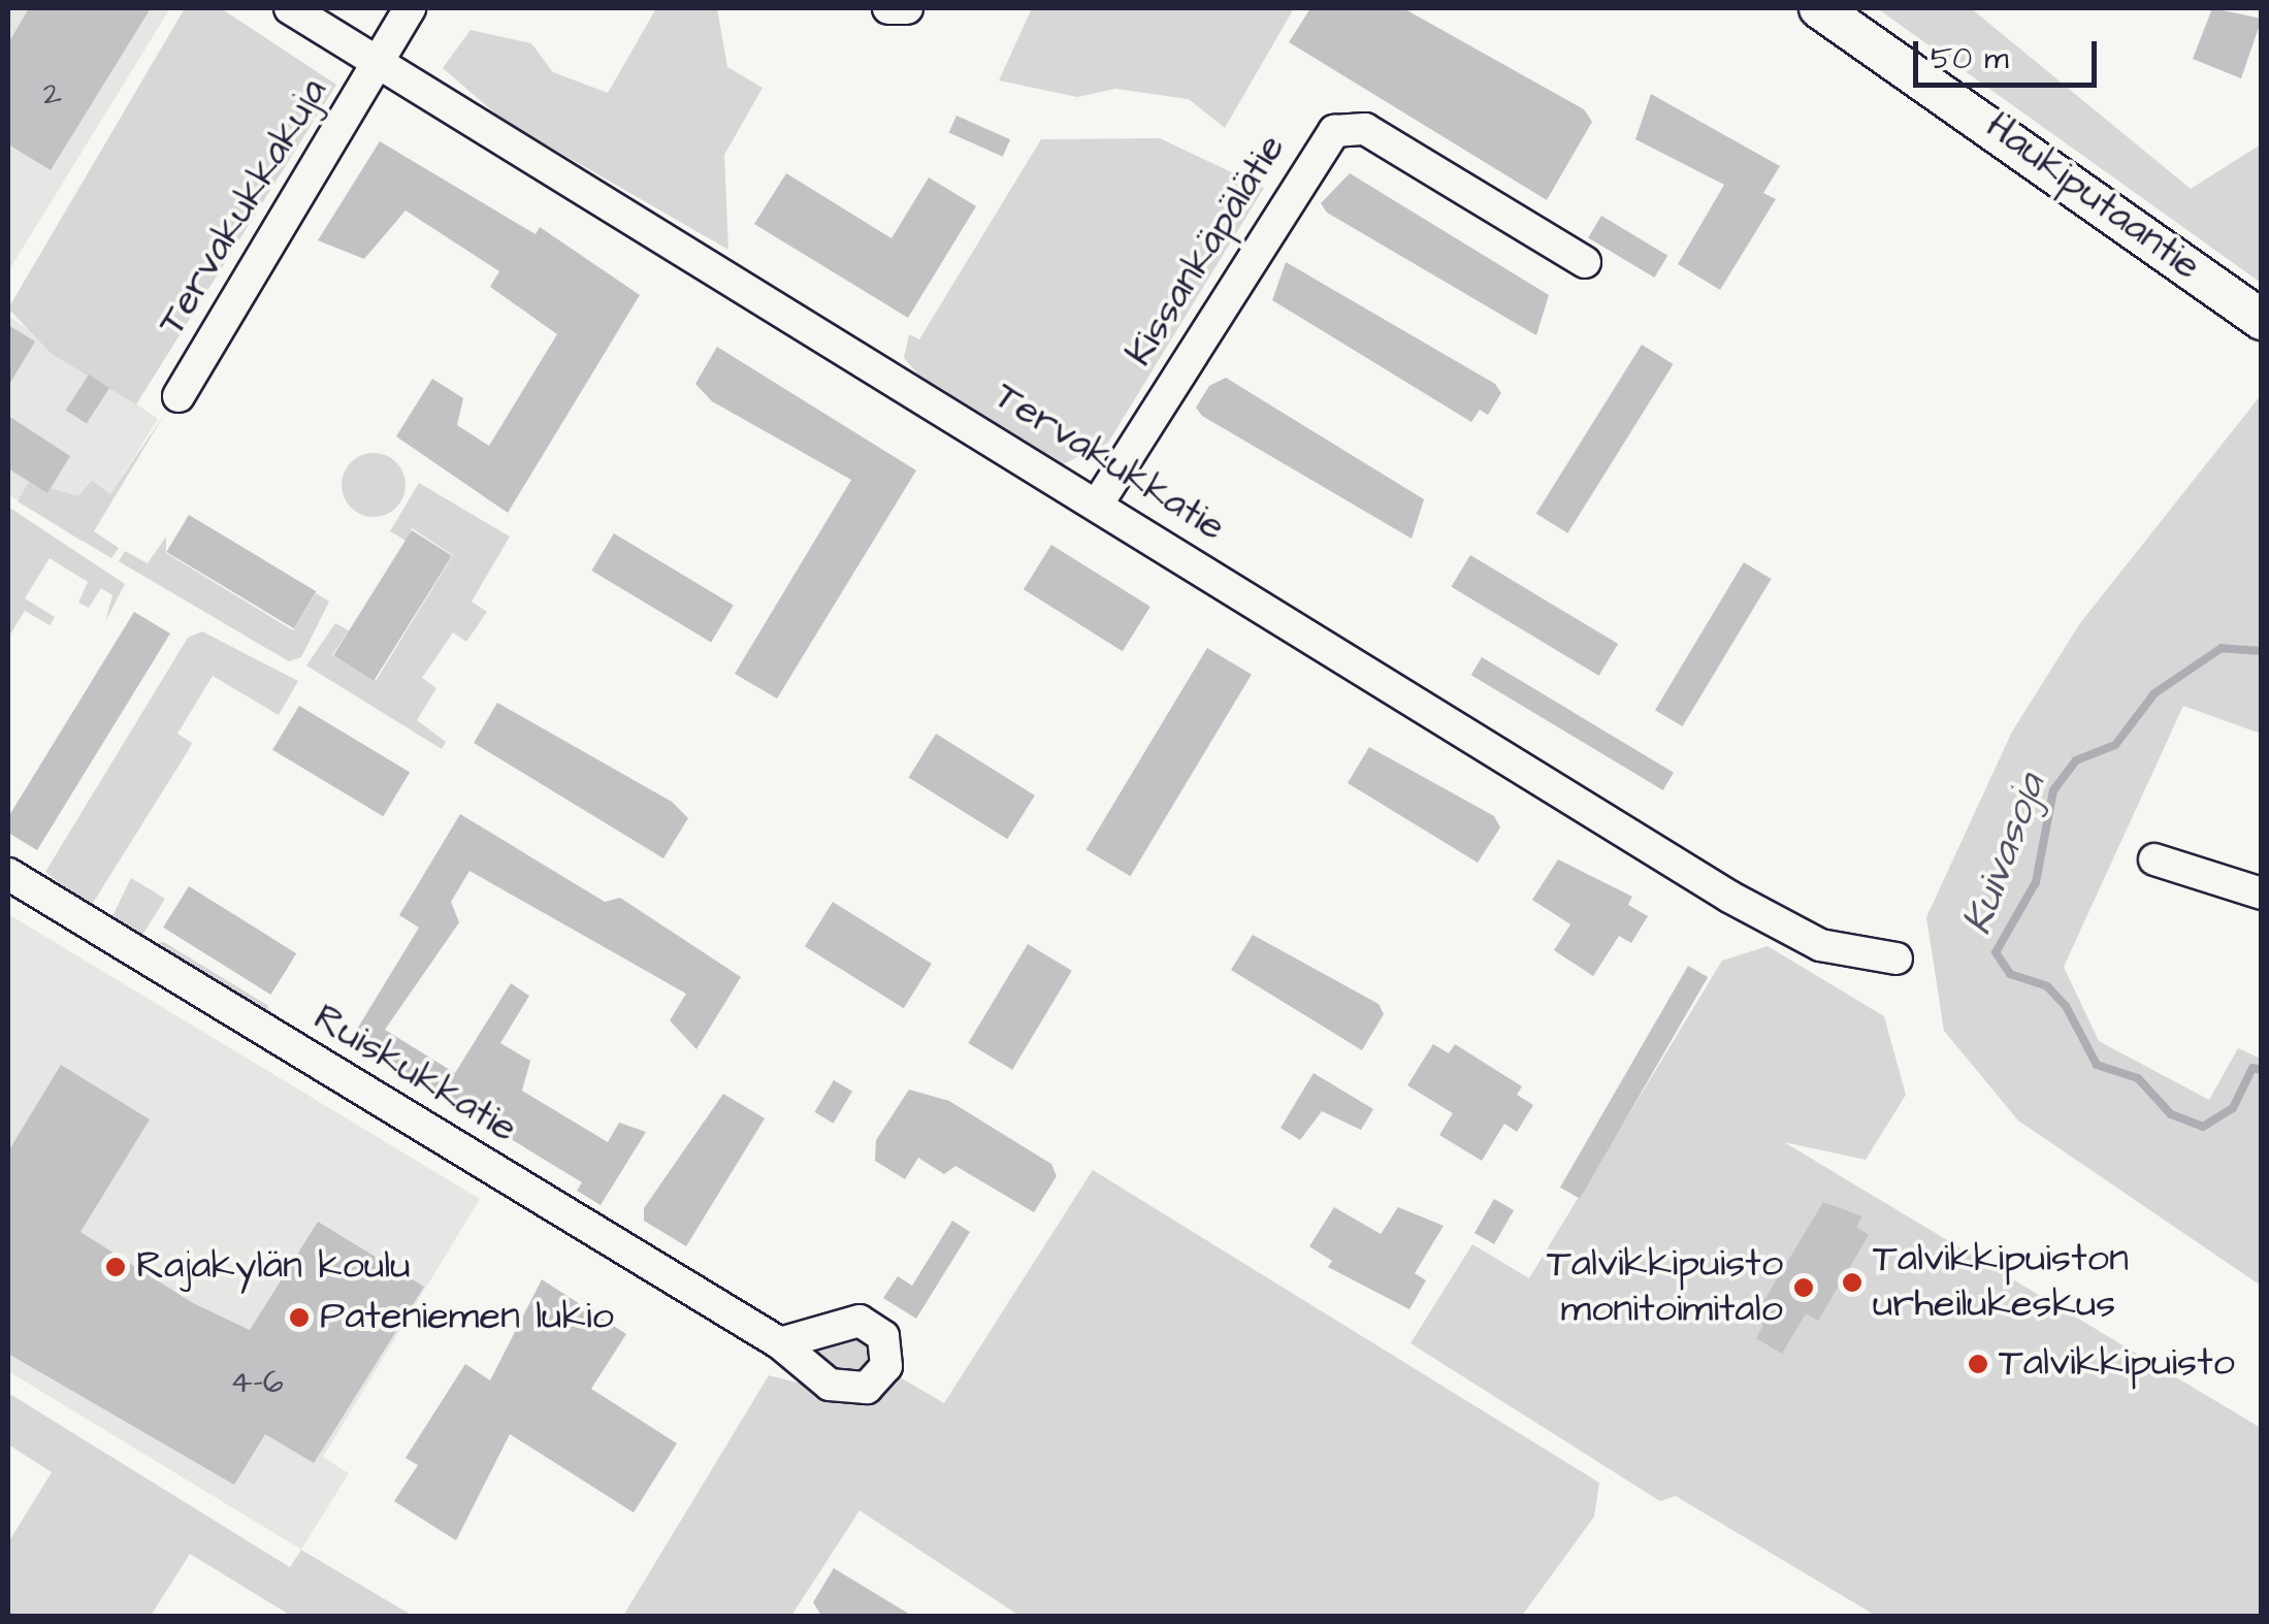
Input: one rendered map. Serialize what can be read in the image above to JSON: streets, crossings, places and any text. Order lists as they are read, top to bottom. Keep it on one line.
{"streets":{"main road":["Haukiputaantie"],"street":["Tervakukkakuja","Kissankäpälätie","Tervakukkatie","Ruiskukkatie"]},"crossings":[["Tervakukkakuja","Tervakukkatie"],["Kissankäpälätie","Tervakukkatie"]],"water":["Kuivasoja"],"places":["Rajakylän koulu","Talvikkipuiston urheilukeskus","Talvikkipuisto monitoimitalo","Pateniemen lukio","Talvikkipuisto"],"house_numbers":["2","4-6"],"scale_bar":"50 m"}
